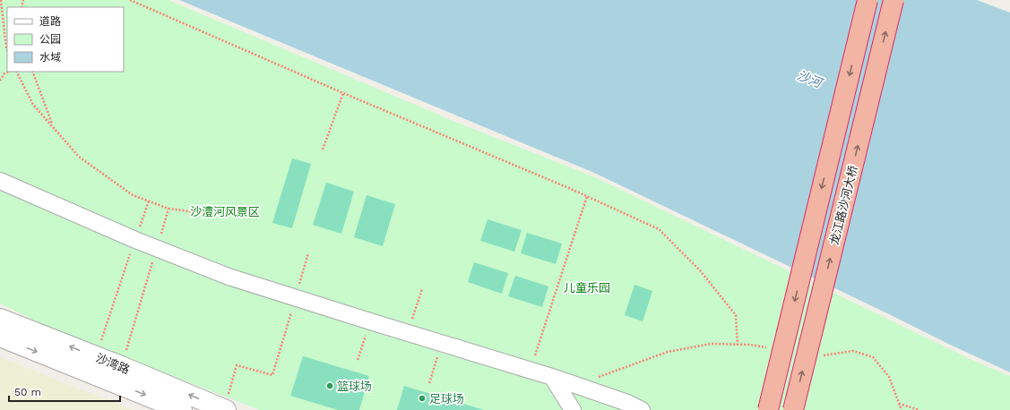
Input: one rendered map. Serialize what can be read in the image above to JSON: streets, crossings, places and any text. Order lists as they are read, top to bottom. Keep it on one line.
{"streets":{"highway":["龙江路沙河大桥"],"street":["沙湾路"]},"water":["沙河"],"parks":["沙澧河风景区","儿童乐园"],"places":["篮球场","足球场"],"legend":["道路","公园","水域"],"scale_bar":"50 m"}
